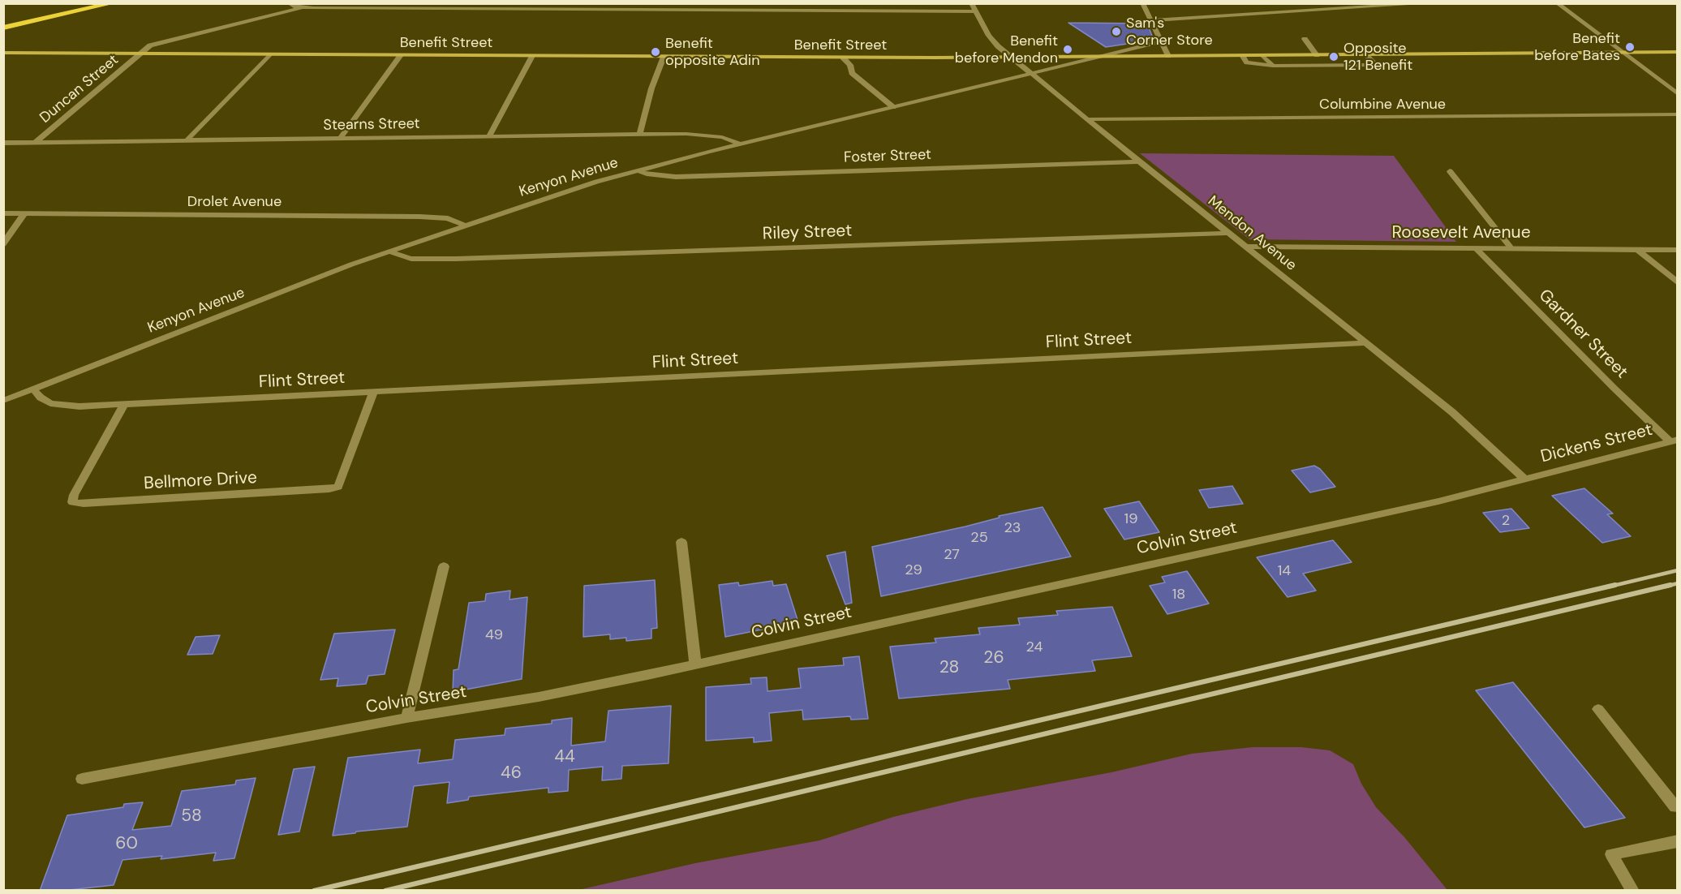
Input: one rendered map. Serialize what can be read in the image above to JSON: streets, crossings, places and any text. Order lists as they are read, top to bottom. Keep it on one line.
{"streets":{"street":["Benefit Street","Duncan Street","Columbine Avenue","Stearns Street","Foster Street","Kenyon Avenue","Drolet Avenue","Riley Street","Roosevelt Avenue","Mendon Avenue","Gardner Street","Flint Street","Dickens Street","Bellmore Drive","Colvin Street"]},"crossings":[["Benefit Street","Duncan Street"],["Benefit Street","Kenyon Avenue"],["Benefit Street","Mendon Avenue"],["Duncan Street","Stearns Street"],["Columbine Avenue","Mendon Avenue"],["Stearns Street","Kenyon Avenue"],["Foster Street","Kenyon Avenue"],["Foster Street","Mendon Avenue"],["Kenyon Avenue","Drolet Avenue"],["Kenyon Avenue","Riley Street"],["Kenyon Avenue","Mendon Avenue"],["Kenyon Avenue","Flint Street"],["Riley Street","Mendon Avenue"],["Roosevelt Avenue","Mendon Avenue"],["Roosevelt Avenue","Gardner Street"],["Mendon Avenue","Flint Street"],["Mendon Avenue","Dickens Street"],["Mendon Avenue","Colvin Street"],["Gardner Street","Dickens Street"],["Flint Street","Bellmore Drive"],["Dickens Street","Colvin Street"]],"places":["Sam's Corner Store","Benefit before Bates","Benefit before Mendon","Benefit opposite Adin","Opposite 121 Benefit"],"house_numbers":["19","2","23","25","27","29","14","18","49","24","26","28","44","46","58","60"]}
